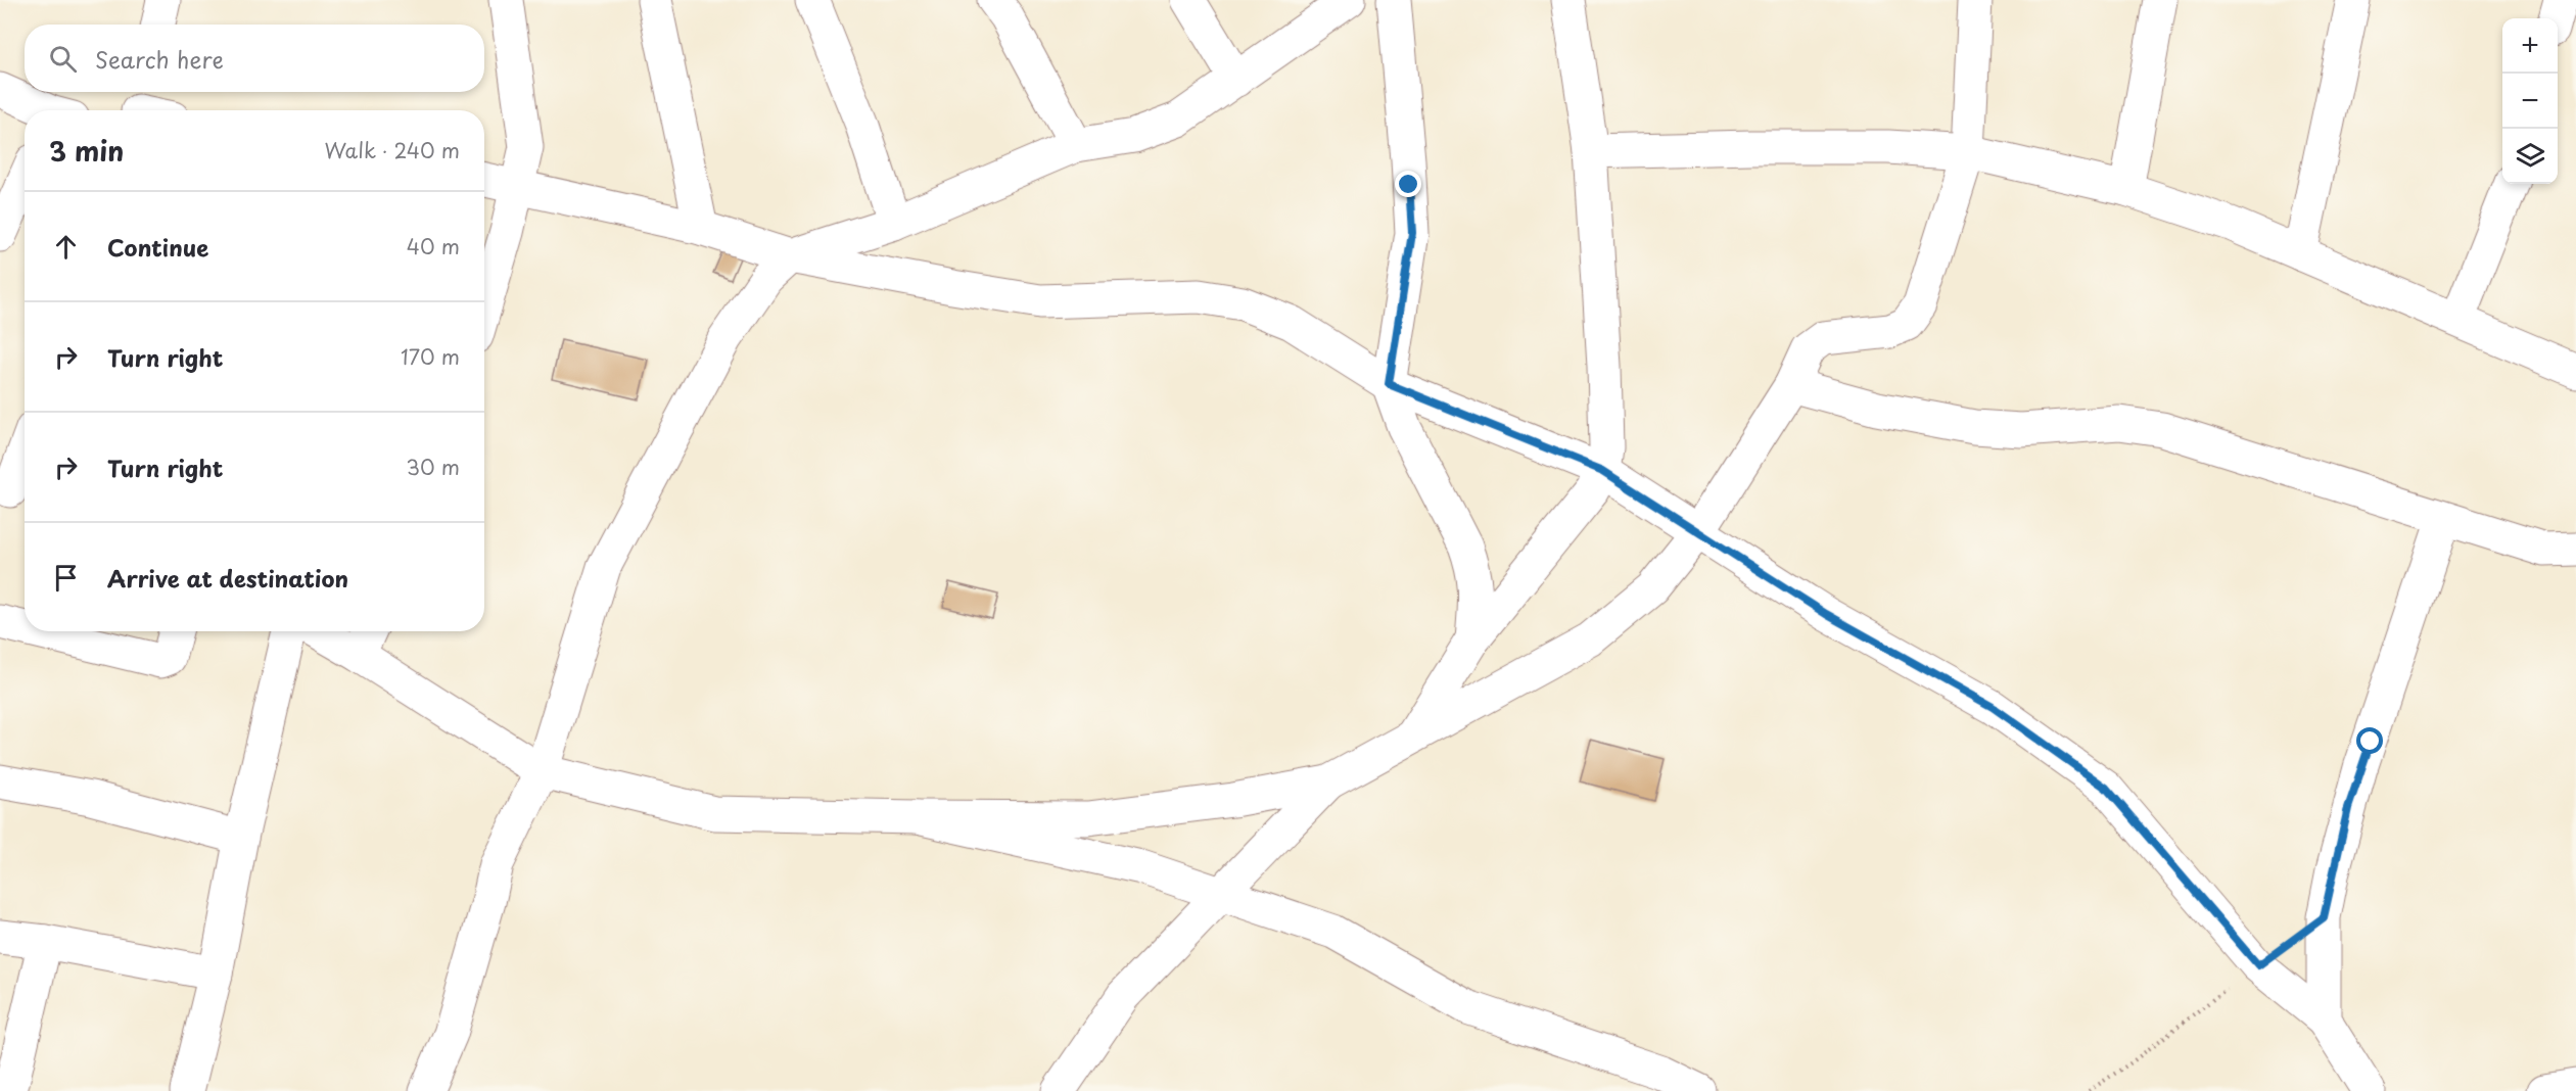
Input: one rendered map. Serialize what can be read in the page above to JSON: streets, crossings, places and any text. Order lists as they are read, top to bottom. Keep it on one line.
{"page":{"map_buttons":["+","−"],"search":"Search here","heading":["3 min","Walk · 240 m"],"list":[["Continue","40 m"],["Turn right","170 m"],["Turn right","30 m"],"Arrive at destination"]}}
